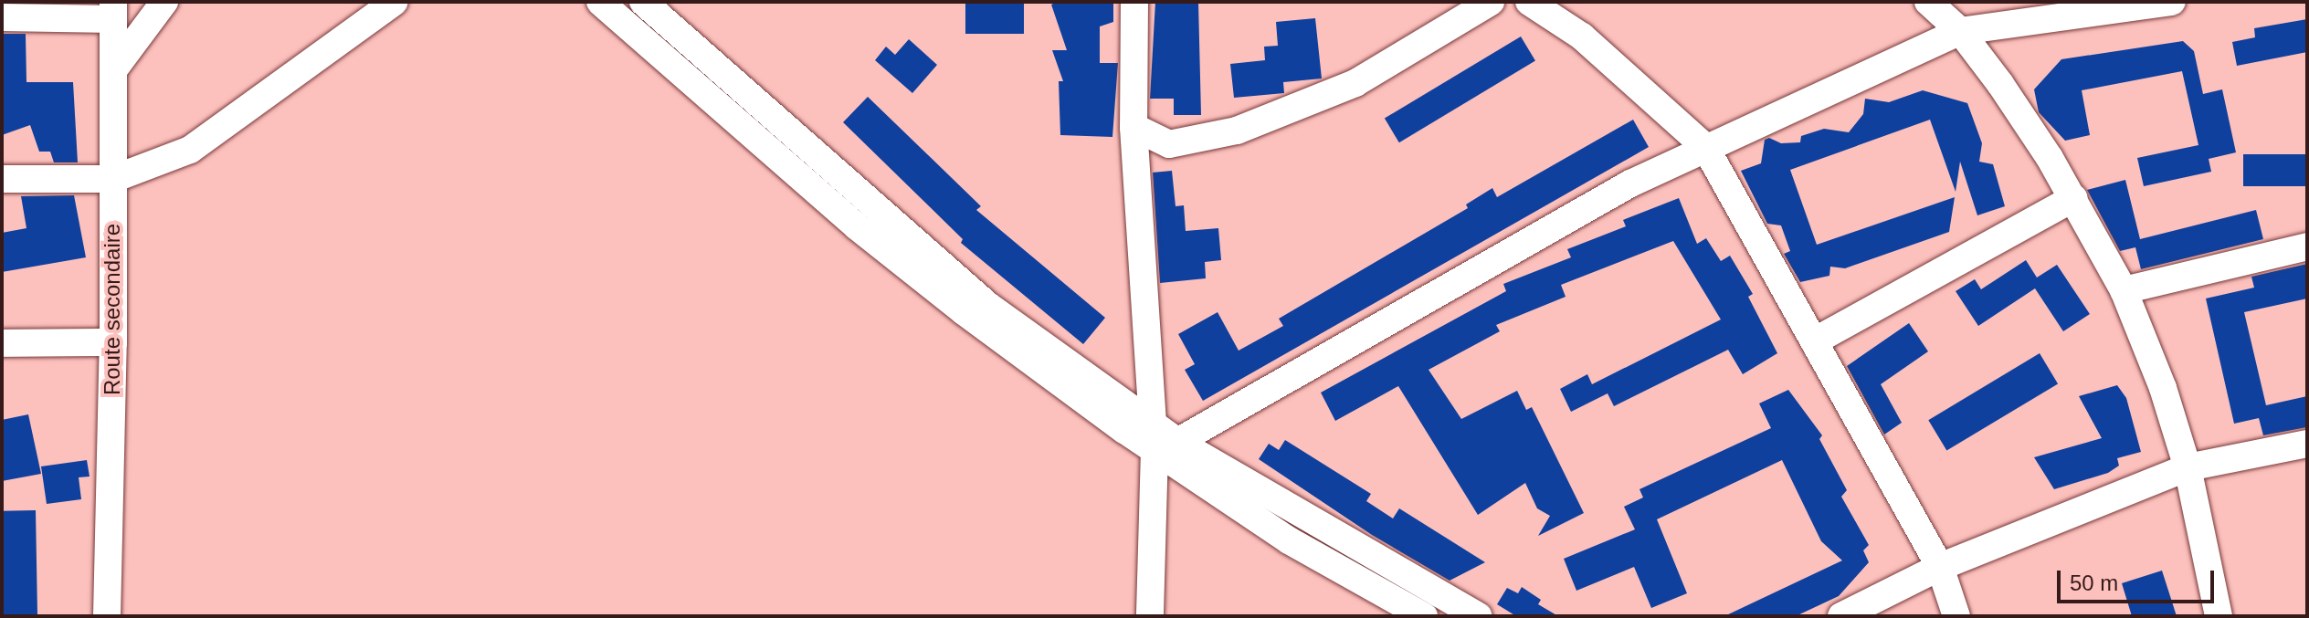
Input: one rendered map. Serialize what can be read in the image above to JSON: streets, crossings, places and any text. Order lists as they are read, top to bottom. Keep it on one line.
{"streets":{"street":["Route secondaire"]},"scale_bar":"50 m"}
